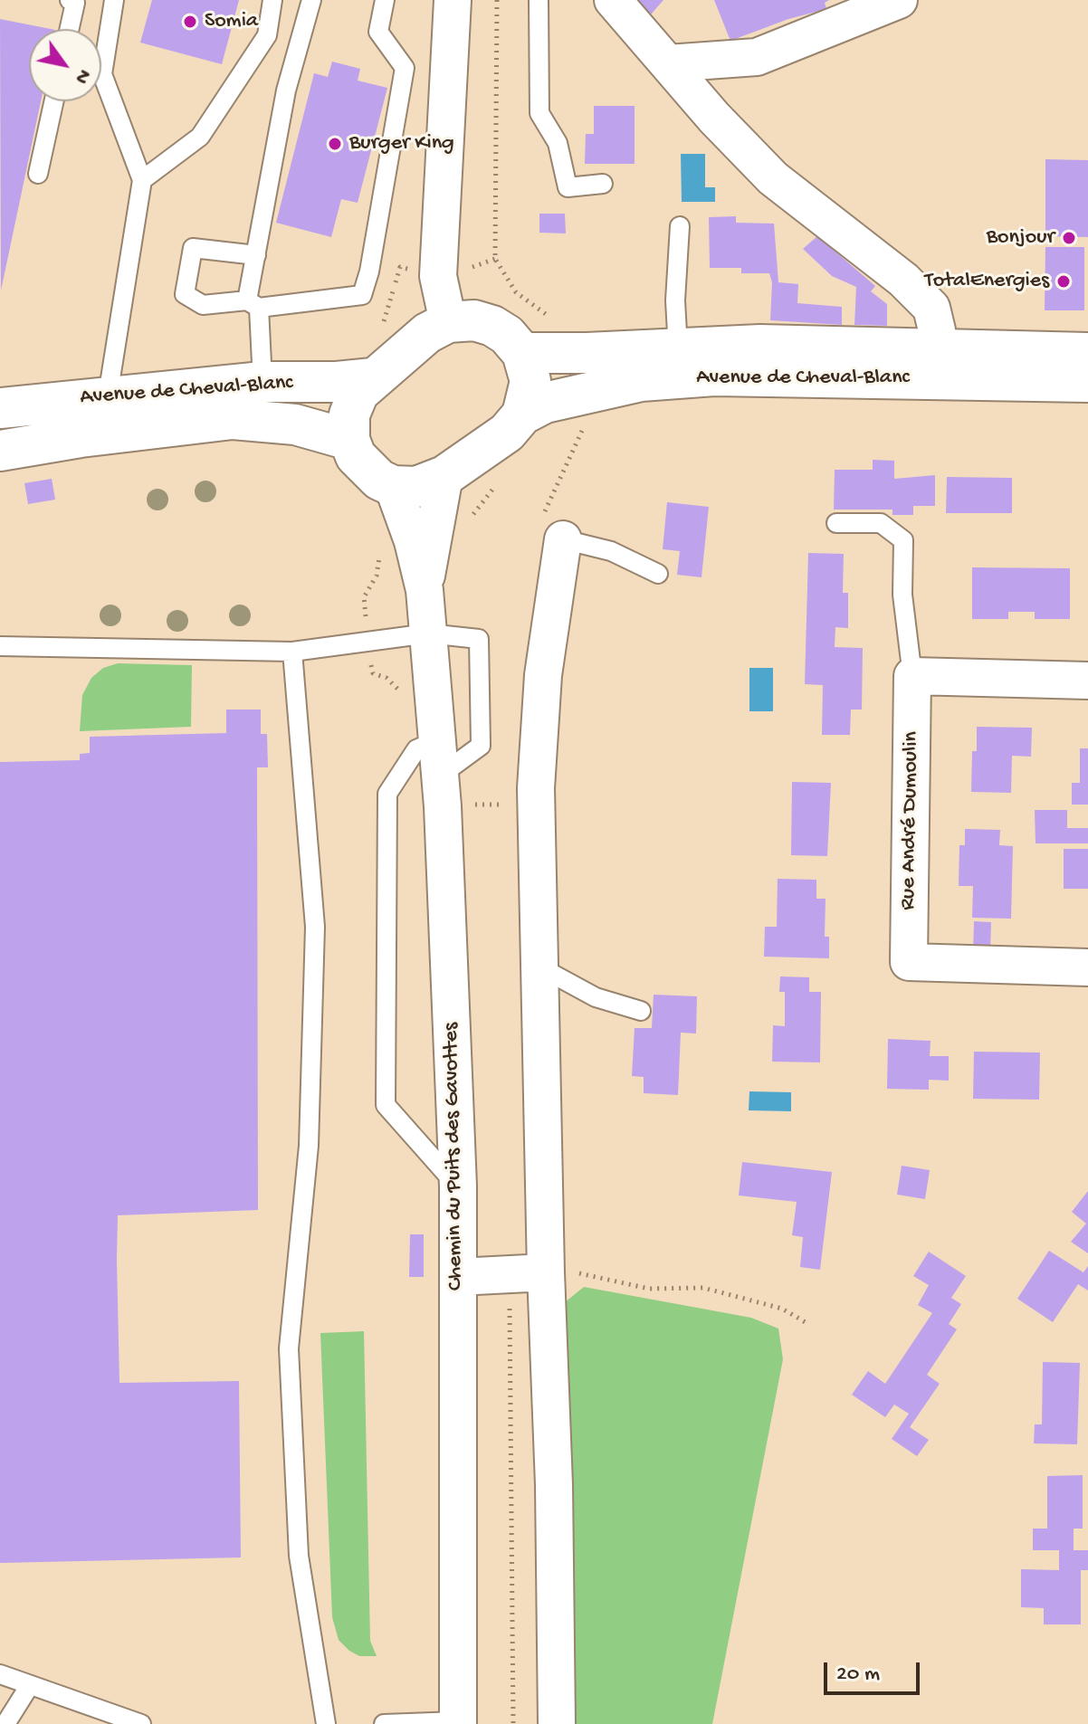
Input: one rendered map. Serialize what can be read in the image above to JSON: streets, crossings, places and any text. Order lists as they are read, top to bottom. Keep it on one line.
{"streets":{"main road":["Avenue de Cheval-Blanc"],"street":["Rue André Dumoulin","Chemin du Puits des Gavottes"]},"crossings":[["Avenue de Cheval-Blanc","Chemin du Puits des Gavottes"]],"places":["Somia","Burger King","Bonjour","TotalEnergies"],"scale_bar":"20 m","north":"bottom right"}
